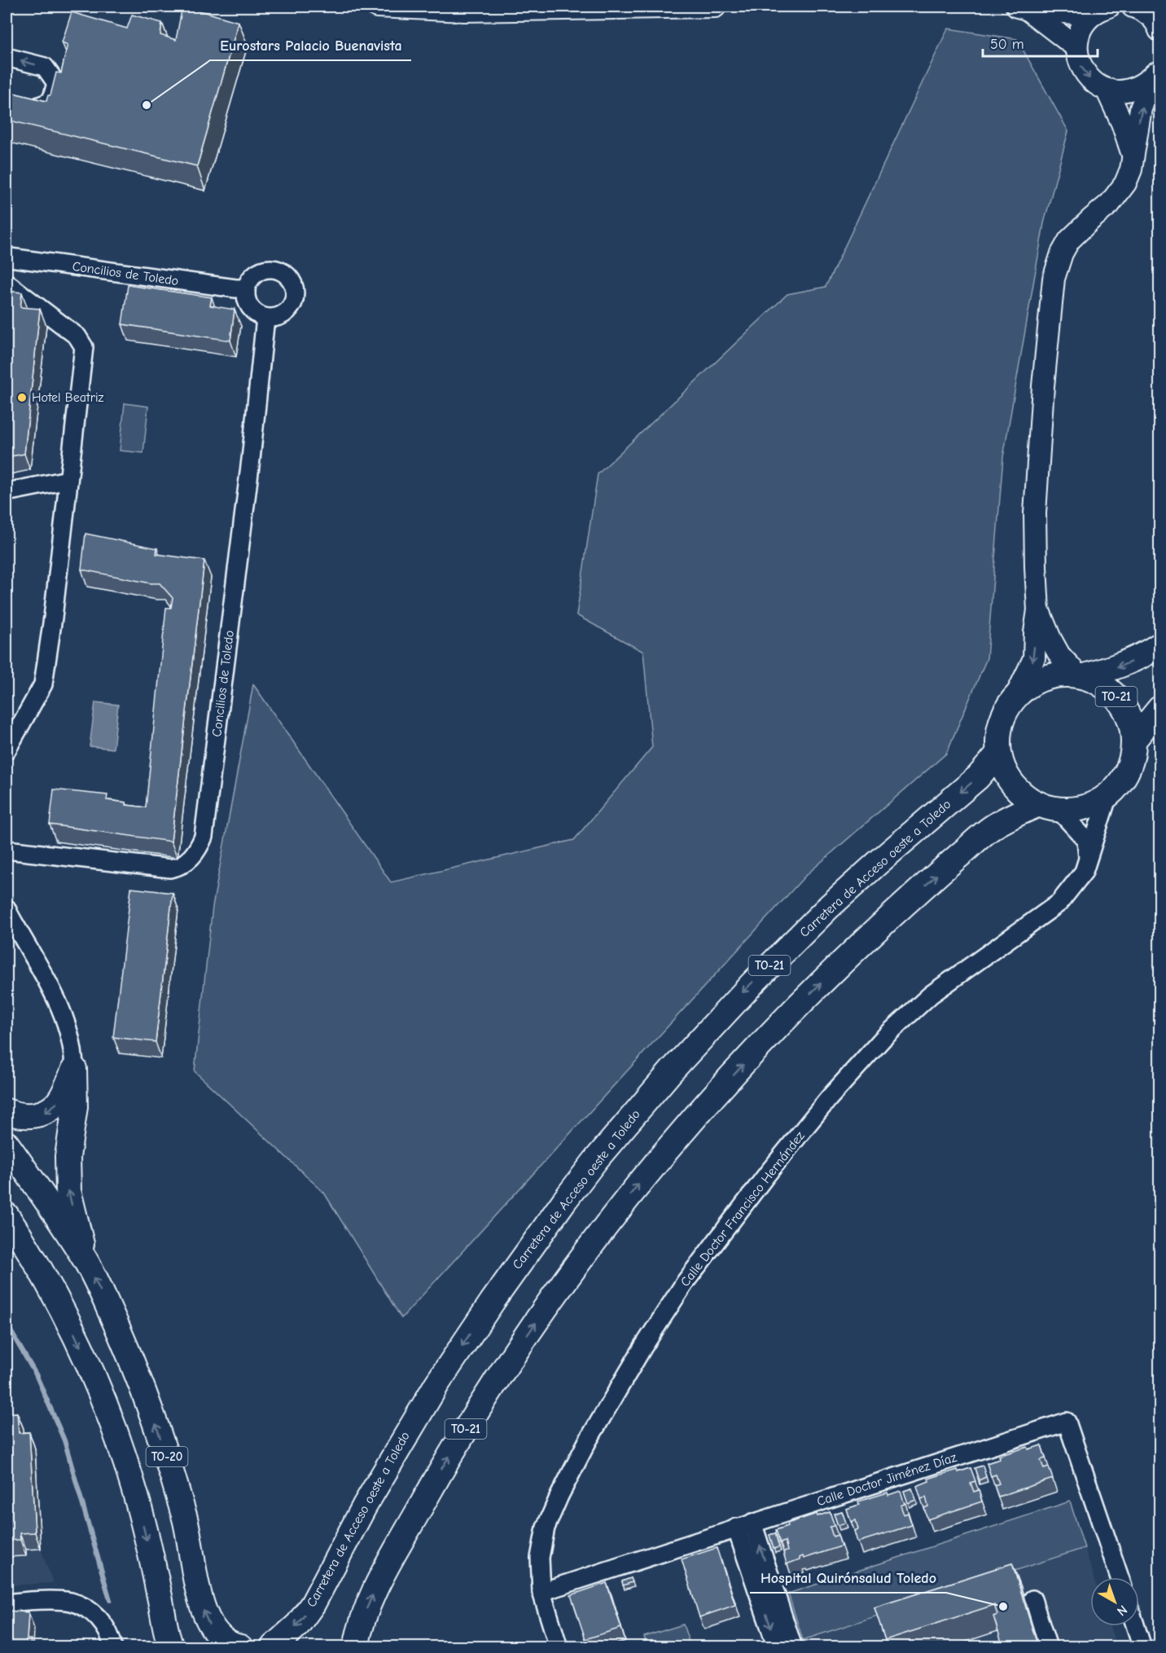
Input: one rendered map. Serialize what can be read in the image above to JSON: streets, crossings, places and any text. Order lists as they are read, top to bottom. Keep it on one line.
{"streets":{"highway":["TO-21","Carretera de Acceso oeste a Toledo","TO-20"],"street":["Concilios de Toledo","Calle Doctor Francisco Hernández","Calle Doctor Jiménez Díaz"]},"crossings":[["TO-21","Carretera de Acceso oeste a Toledo"],["TO-21","Calle Doctor Francisco Hernández"],["Carretera de Acceso oeste a Toledo","Calle Doctor Francisco Hernández"],["Calle Doctor Francisco Hernández","Calle Doctor Jiménez Díaz"]],"places":["Eurostars Palacio Buenavista","Hotel Beatriz","Hospital Quirónsalud Toledo"],"scale_bar":"50 m","north":"bottom right"}
